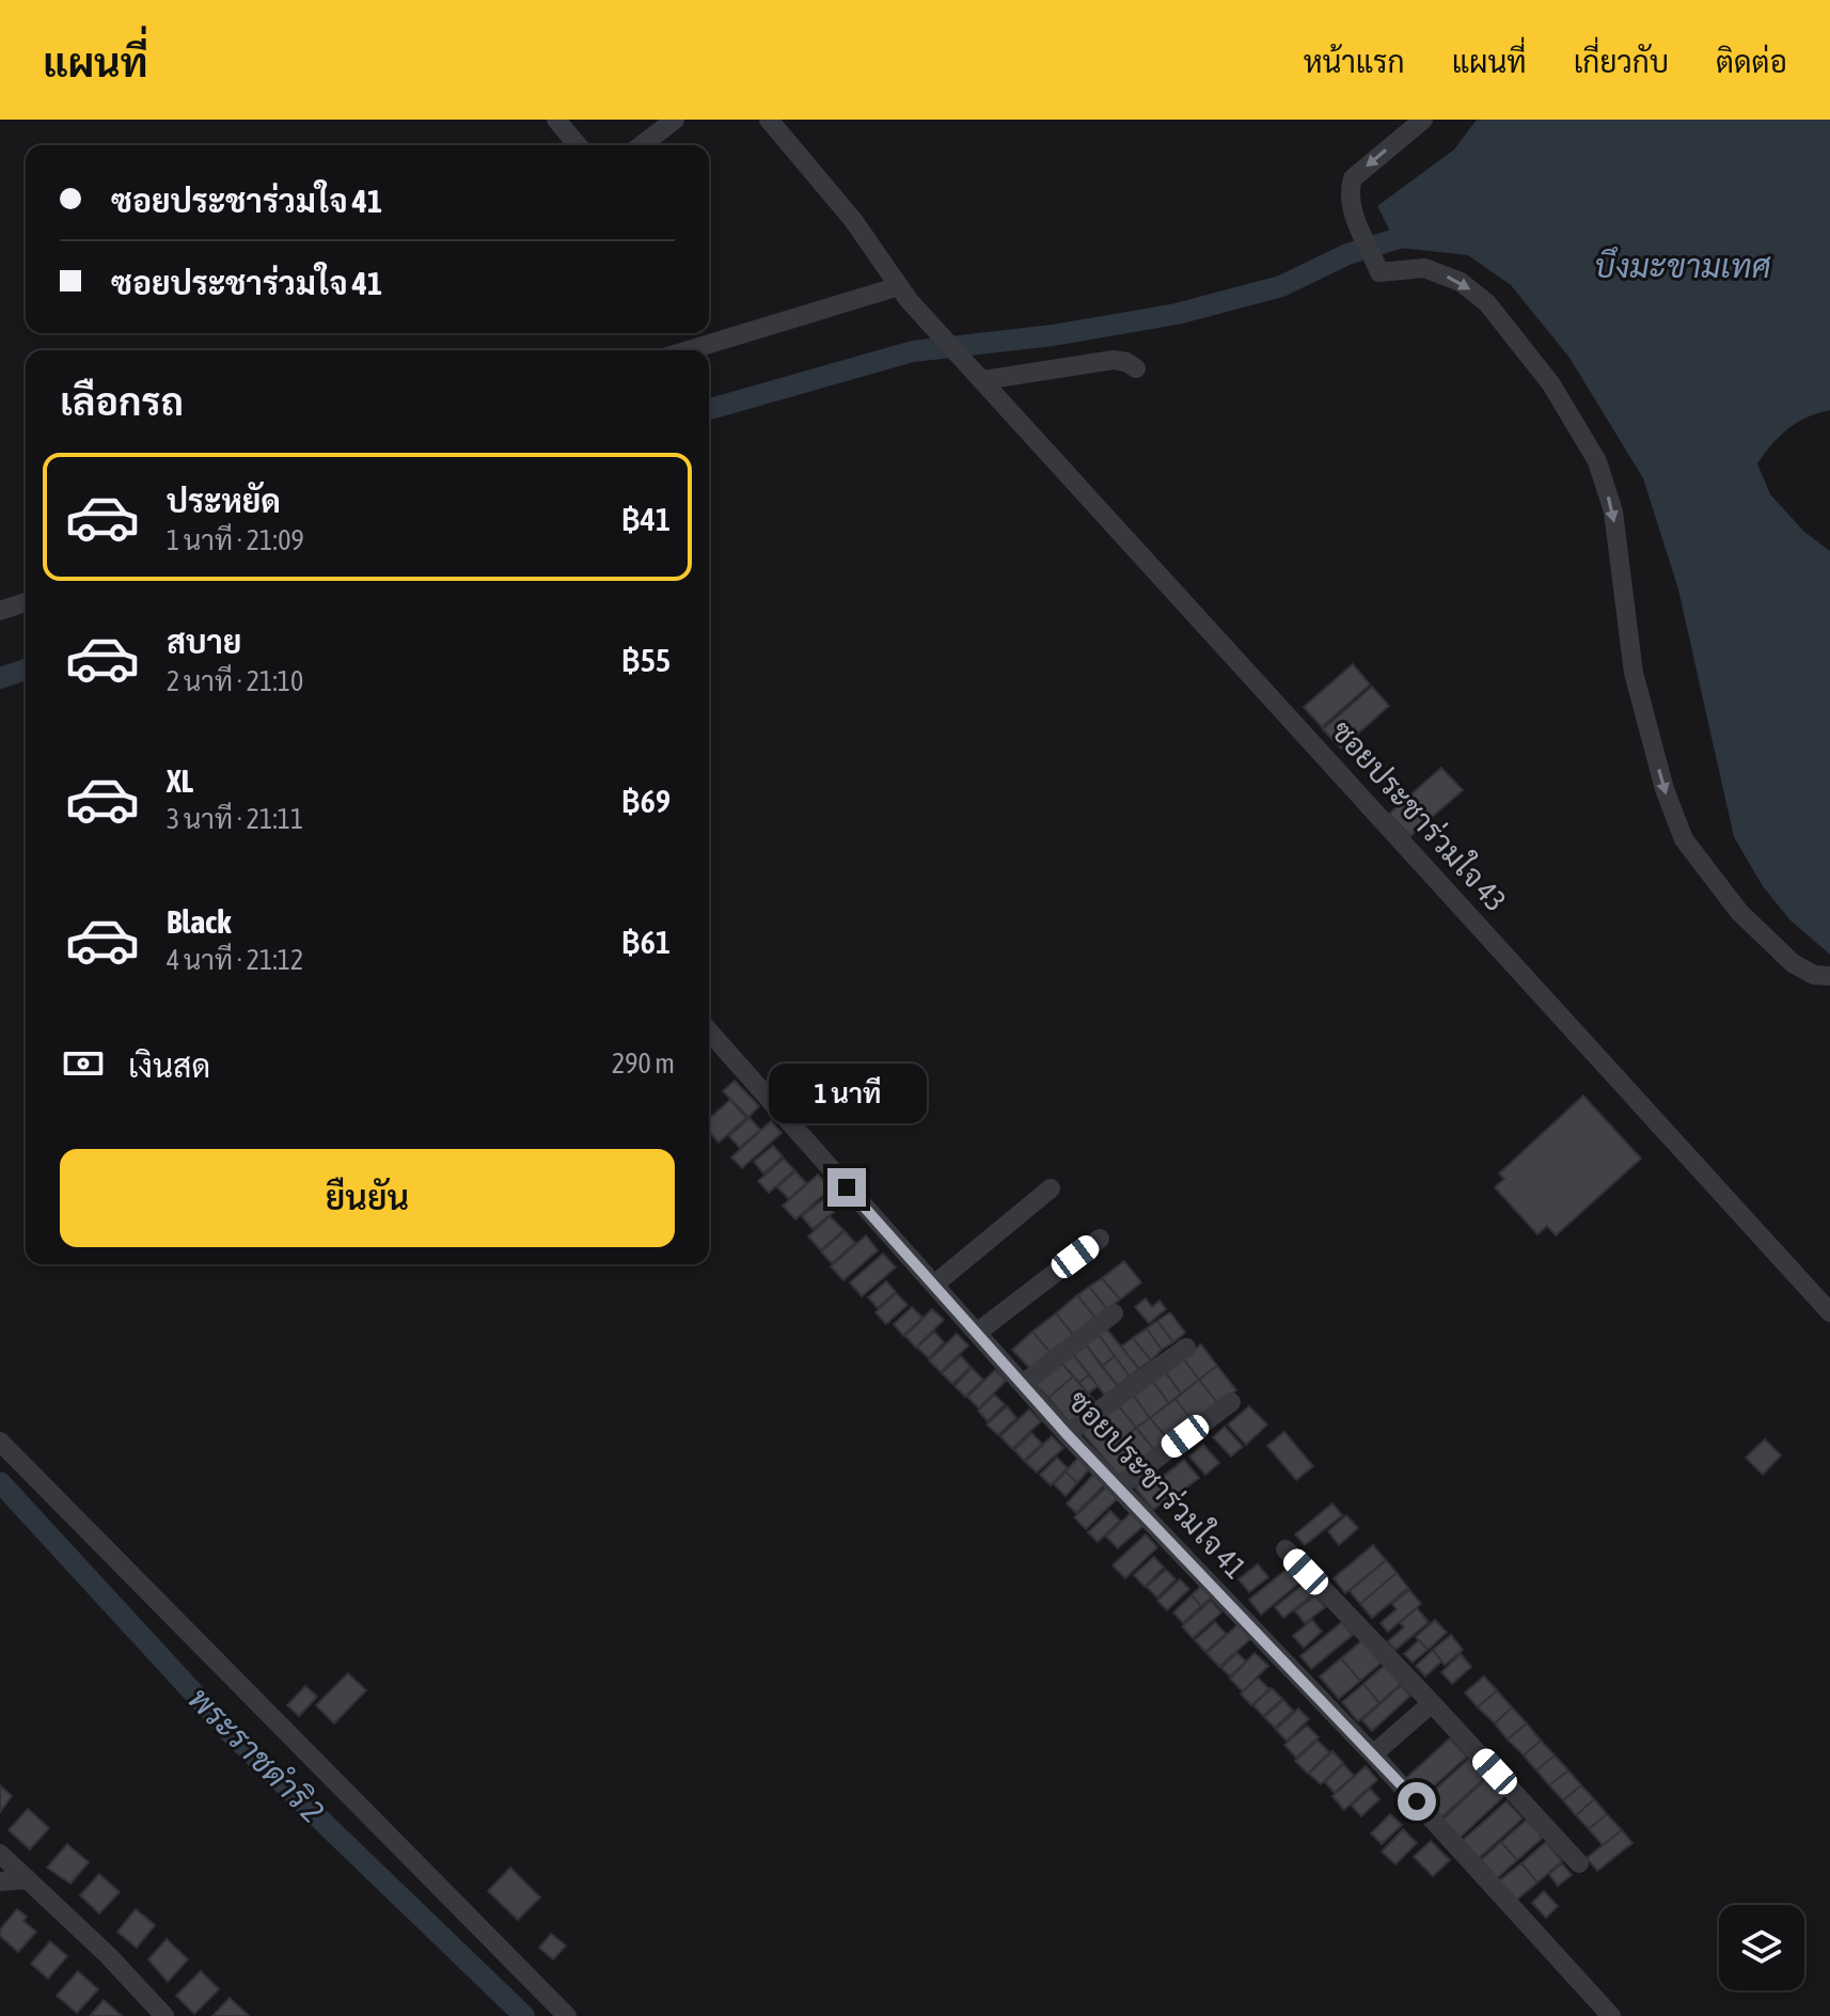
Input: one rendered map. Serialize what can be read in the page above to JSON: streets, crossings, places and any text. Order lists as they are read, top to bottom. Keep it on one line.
{"streets":{"street":["ซอยประชาร่วมใจ 43","ซอยประชาร่วมใจ 41"]},"water":["บึงมะขามเทศ","พระราชดำริ 2"],"page":{"header":"แผนที่","nav":["หน้าแรก","แผนที่","เกี่ยวกับ","ติดต่อ"],"banner":["ซอยประชาร่วมใจ 41","ซอยประชาร่วมใจ 41"],"heading":"เลือกรถ","list":[{"name":"ประหยัด","note":"1 นาที · 21:09","value":"฿41"},{"name":"สบาย","note":"2 นาที · 21:10","value":"฿55"},{"name":"XL","note":"3 นาที · 21:11","value":"฿69"},{"name":"Black","note":"4 นาที · 21:12","value":"฿61"}],"pay":["เงินสด","290 m"],"bubble":"1 นาที","buttons":"ยืนยัน"}}
